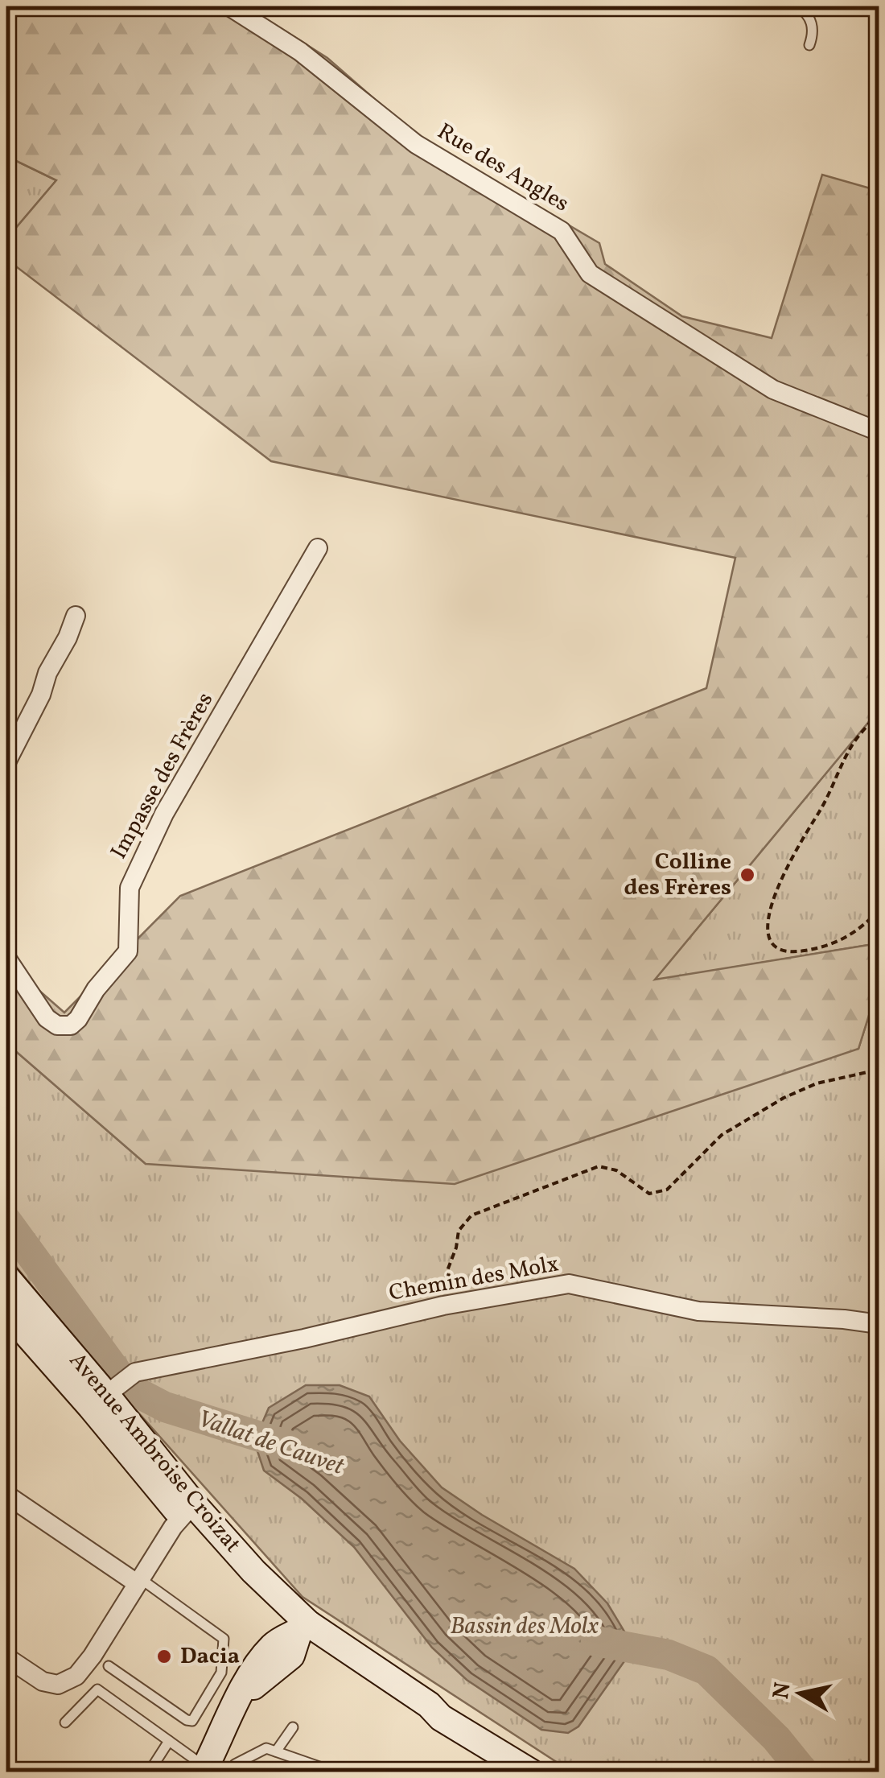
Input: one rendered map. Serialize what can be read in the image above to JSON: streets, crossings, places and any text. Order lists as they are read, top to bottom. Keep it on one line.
{"streets":{"main road":["Avenue Ambroise Croizat"],"street":["Rue des Angles","Impasse des Frères","Chemin des Molx"]},"crossings":[["Chemin des Molx","Avenue Ambroise Croizat"]],"water":["Vallat de Cauvet","Bassin des Molx"],"places":["Colline des Frères","Dacia"],"north":"left"}
